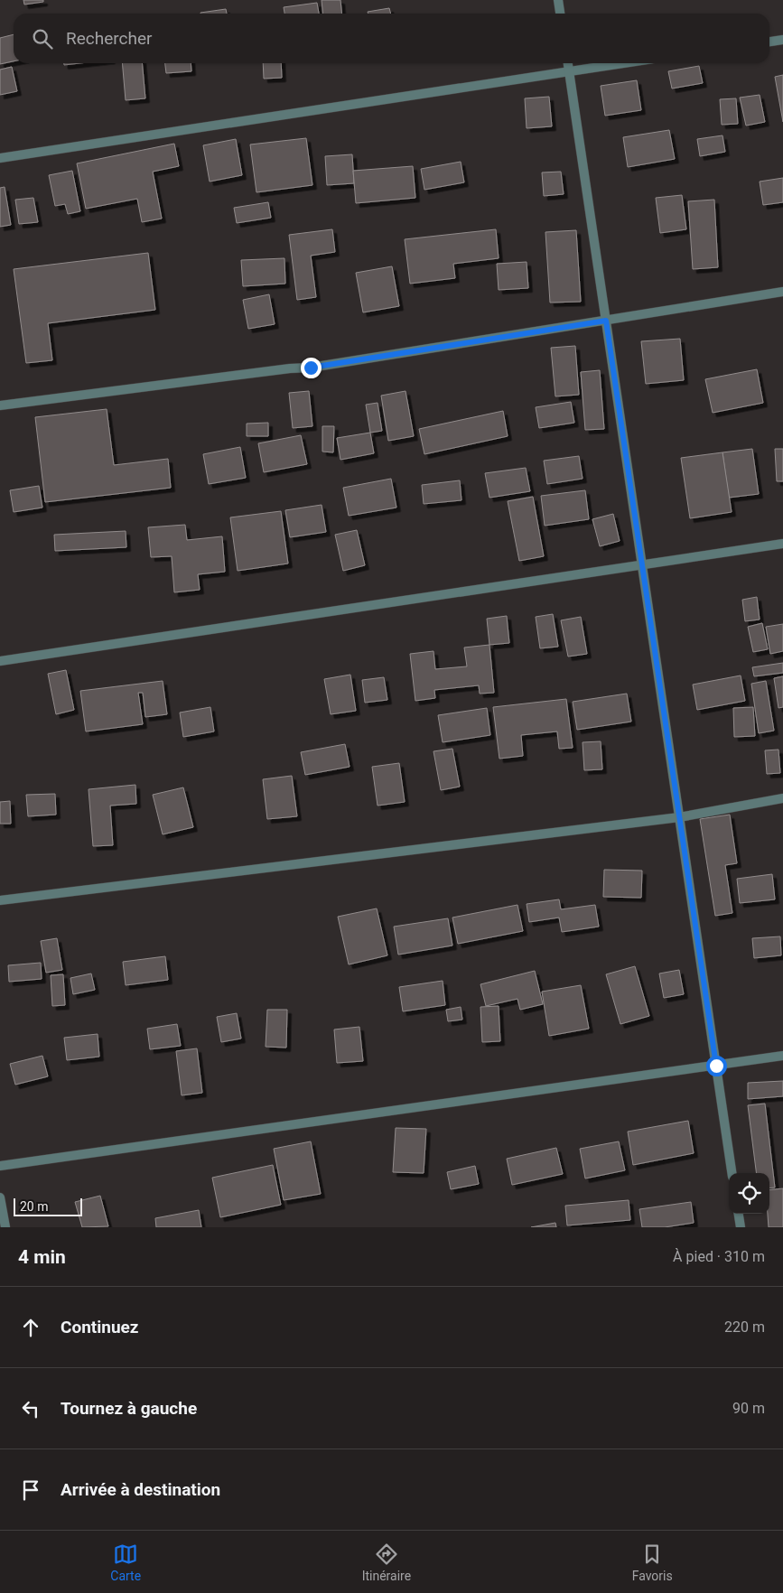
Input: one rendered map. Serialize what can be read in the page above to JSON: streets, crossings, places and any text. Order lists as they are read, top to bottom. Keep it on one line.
{"scale_bar":"20 m","page":{"search":"Rechercher","scale":"20 m","heading":["4 min","À pied · 310 m"],"list":[["Continuez","220 m"],["Tournez à gauche","90 m"],"Arrivée à destination"],"nav":["Carte","Itinéraire","Favoris"]}}
